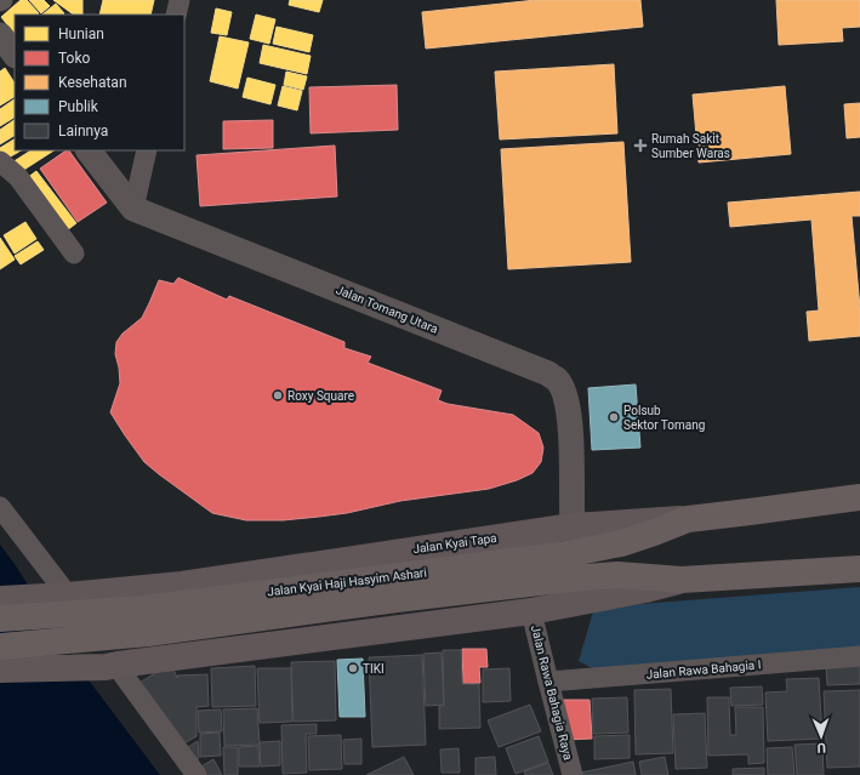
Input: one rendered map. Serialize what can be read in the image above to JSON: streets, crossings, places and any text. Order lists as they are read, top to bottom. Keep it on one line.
{"streets":{"main road":["Jalan Kyai Tapa","Jalan Kyai Haji Hasyim Ashari"],"street":["Jalan Tomang Utara","Jalan Rawa Bahagia I","Jalan Rawa Bahagia Raya"]},"crossings":[["Jalan Tomang Utara","Jalan Kyai Tapa"],["Jalan Kyai Tapa","Jalan Kyai Haji Hasyim Ashari"],["Jalan Rawa Bahagia I","Jalan Rawa Bahagia Raya"]],"places":{"health":["Rumah Sakit Sumber Waras"],"other":["Roxy Square","Polsub Sektor Tomang","TIKI"]},"legend":["Hunian","Toko","Kesehatan","Publik","Lainnya"],"north":"bottom"}
